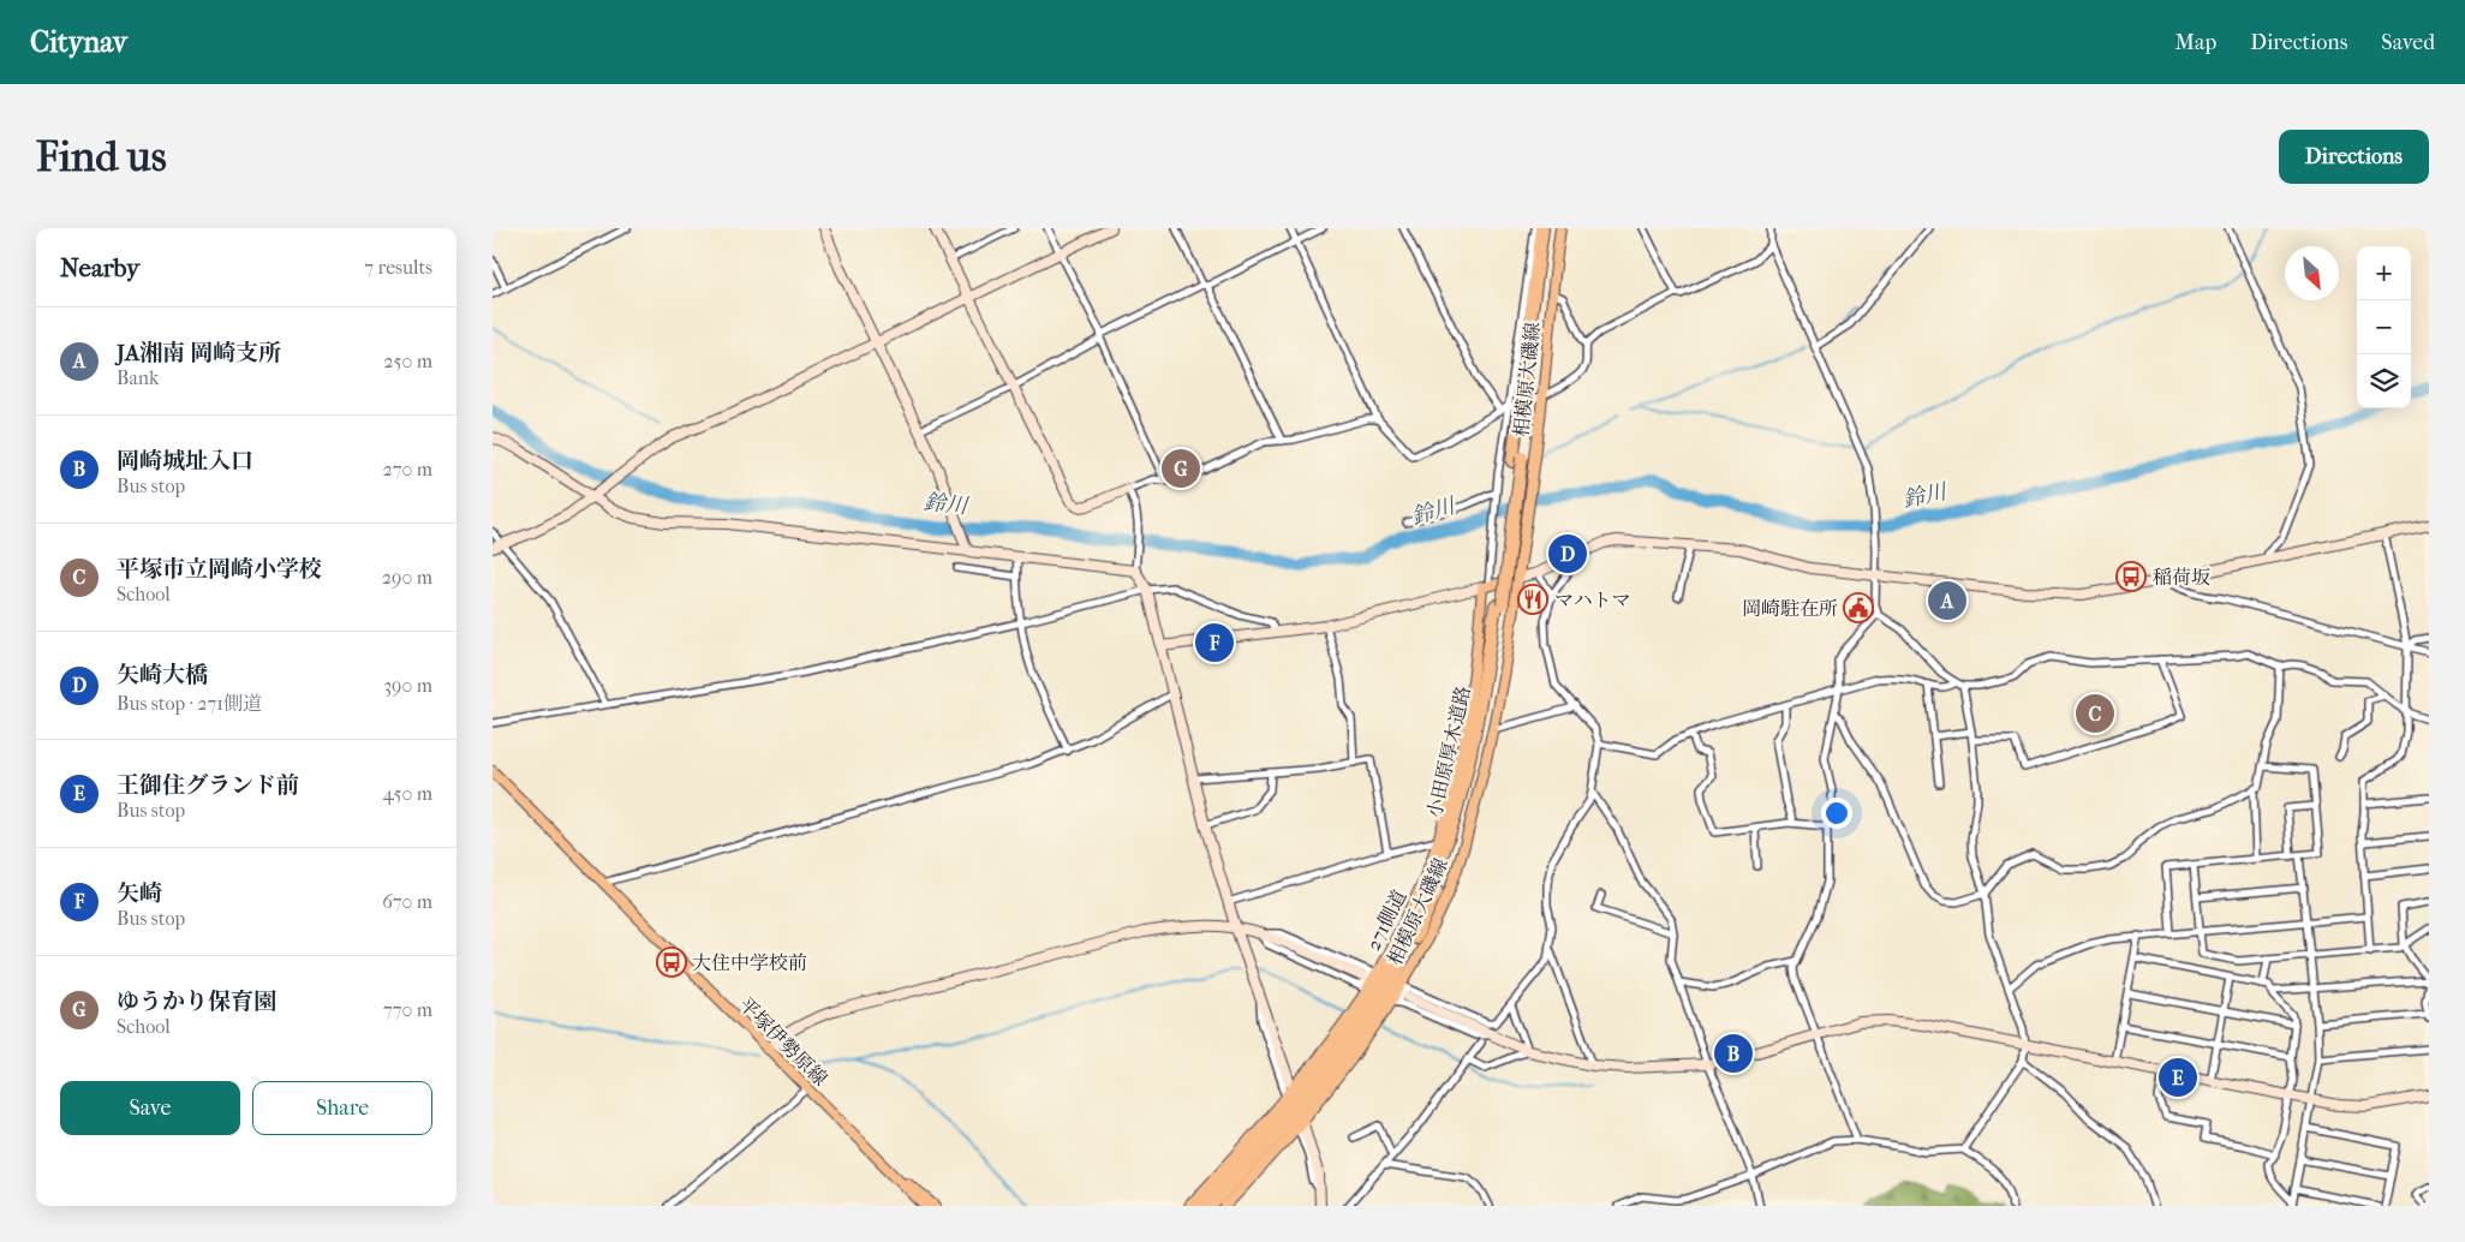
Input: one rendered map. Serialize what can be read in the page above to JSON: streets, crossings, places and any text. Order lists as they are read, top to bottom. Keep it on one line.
{"streets":{"highway":["小田原厚木道路"],"main road":["相模原大磯線","271側道","平塚伊勢原線"]},"water":["鈴川"],"places":{"bus stop":["稲荷坂","大住中学校前"],"restaurant":["マハトマ"],"public building":["岡崎駐在所"]},"north":"bottom right","page":{"header":"Citynav","nav":["Map","Directions","Saved"],"buttons":["Directions",["Save","Share"]],"title":"Find us","heading":["Nearby","7 results"],"map_buttons":["+","−"],"list":[{"mark":"A","name":"JA湘南 岡崎支所","note":"Bank","value":"250 m"},{"mark":"B","name":"岡崎城址入口","note":"Bus stop","value":"270 m"},{"mark":"C","name":"平塚市立岡崎小学校","note":"School","value":"290 m"},{"mark":"D","name":"矢崎大橋","note":"Bus stop · 271側道","value":"390 m"},{"mark":"E","name":"王御住グランド前","note":"Bus stop","value":"450 m"},{"mark":"F","name":"矢崎","note":"Bus stop","value":"670 m"},{"mark":"G","name":"ゆうかり保育園","note":"School","value":"770 m"}],"pins":["G","D","A","F","C","B","E"]}}
